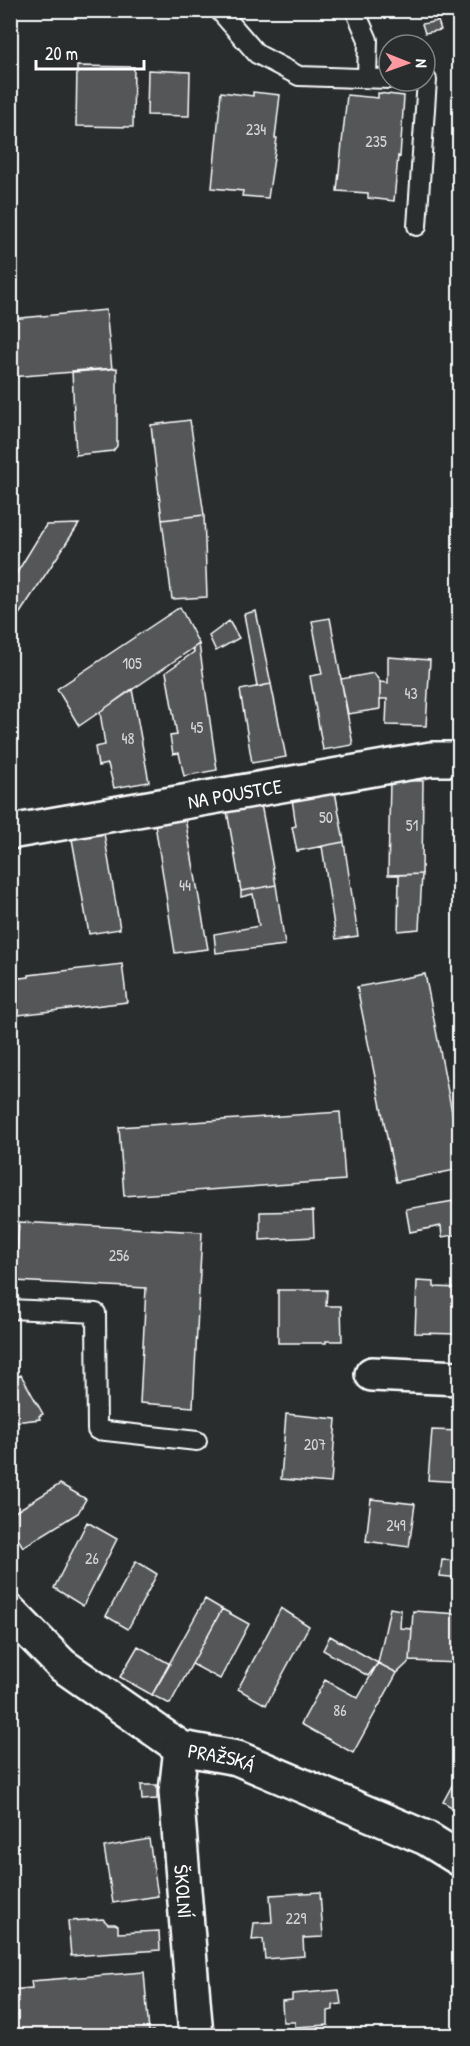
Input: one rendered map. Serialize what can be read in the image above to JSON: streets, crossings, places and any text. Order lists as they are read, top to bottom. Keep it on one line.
{"streets":{"street":["NA POUSTCE","PRAŽSKÁ","ŠKOLNÍ"]},"crossings":[["PRAŽSKÁ","ŠKOLNÍ"]],"house_numbers":["234","235","105","43","45","48","50","51","44","256","207","249","26","86","229"],"scale_bar":"20 m","north":"right"}
